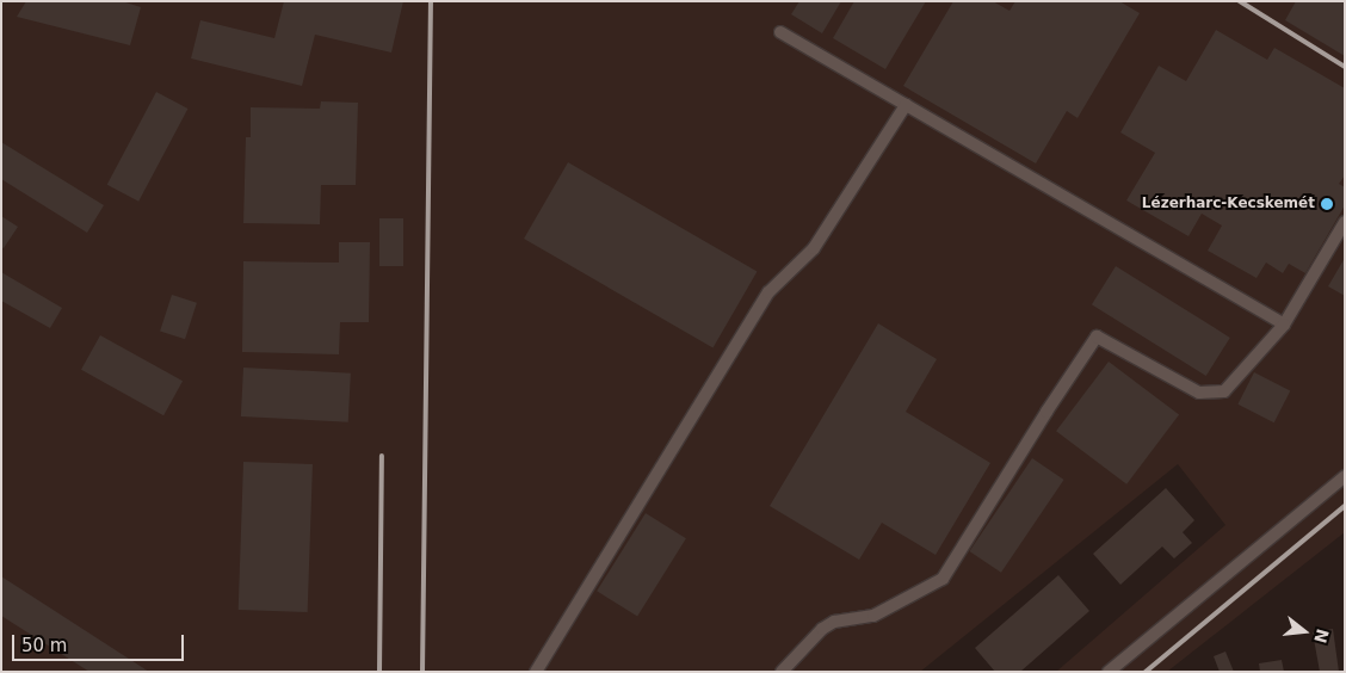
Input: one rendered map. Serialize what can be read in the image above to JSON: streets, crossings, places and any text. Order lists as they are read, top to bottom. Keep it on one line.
{"places":["Lézerharc-Kecskemét"],"scale_bar":"50 m","north":"right"}
